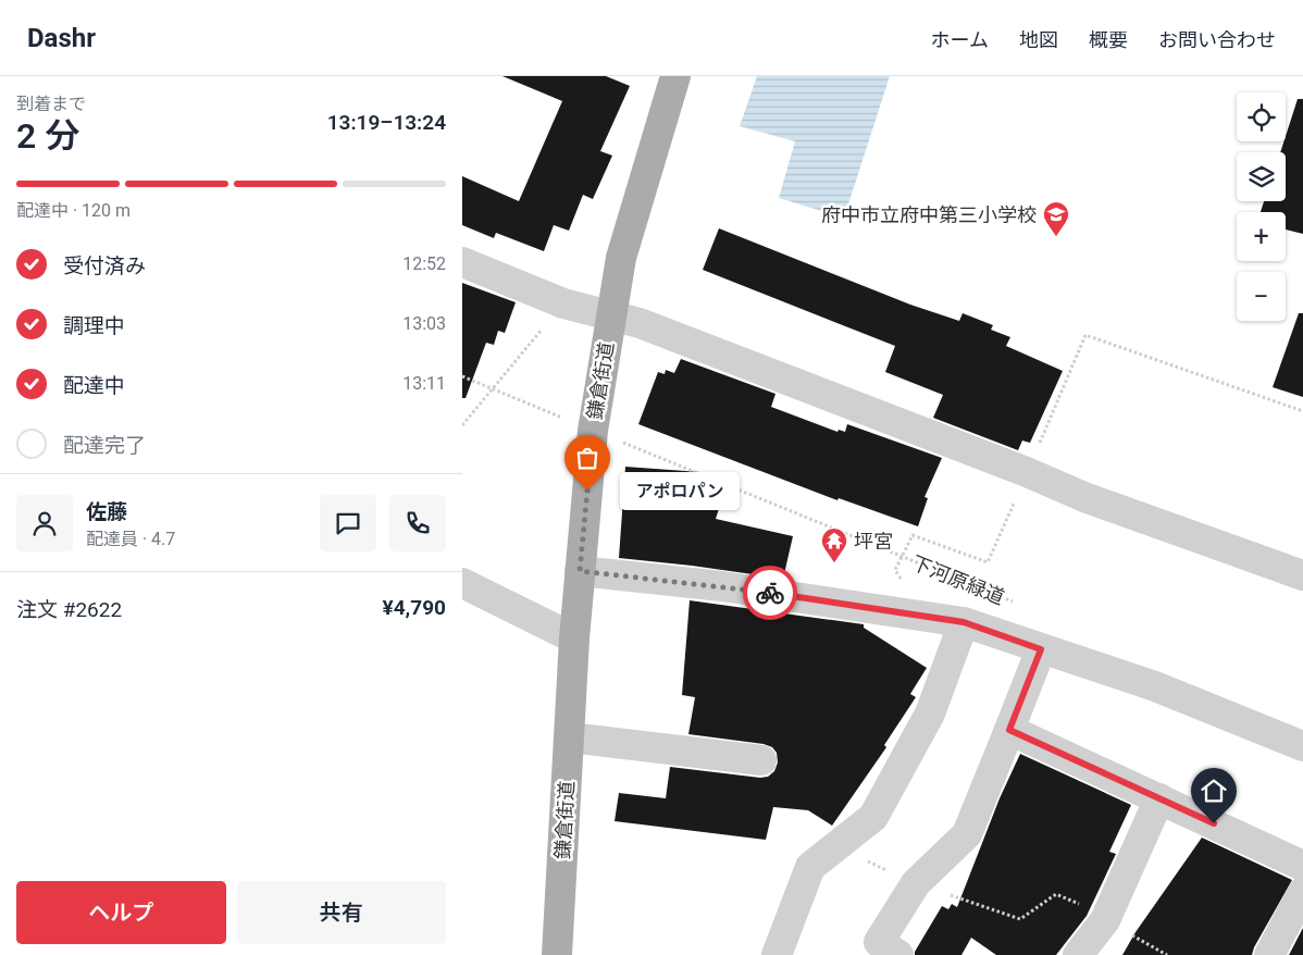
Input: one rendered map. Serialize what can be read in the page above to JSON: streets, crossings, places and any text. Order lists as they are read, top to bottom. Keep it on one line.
{"streets":{"main road":["鎌倉街道"],"path":["下河原緑道"]},"crossings":[["鎌倉街道","下河原緑道"]],"places":{"school or university":["府中市立府中第三小学校"],"other":["アポロパン"],"temple":["坪宮"]},"page":{"header":"Dashr","nav":["ホーム","地図","概要","お問い合わせ"],"heading":["2 分","到着まで","13:19–13:24"],"panel":["佐藤","配達員 · 4.7","注文 #2622","¥4,790"],"map_buttons":["+","−"],"bar":"配達中 · 120 m","list":[["受付済み","12:52"],["調理中","13:03"],["配達中","13:11"],"配達完了"],"bubble":"アポロパン","buttons":["ヘルプ","共有"]}}
